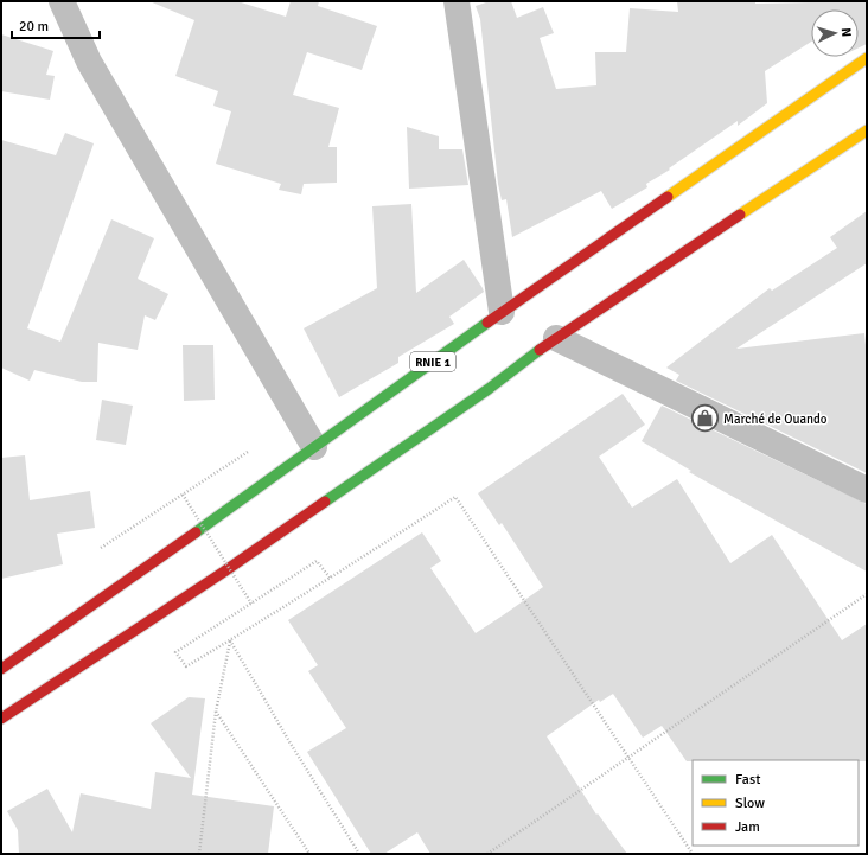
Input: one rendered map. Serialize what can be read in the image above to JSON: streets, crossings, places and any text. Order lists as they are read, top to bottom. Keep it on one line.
{"streets":{"highway":["RNIE 1"]},"places":{"shop":["Marché de Ouando"]},"legend":["Fast","Slow","Jam"],"scale_bar":"20 m","north":"right"}
